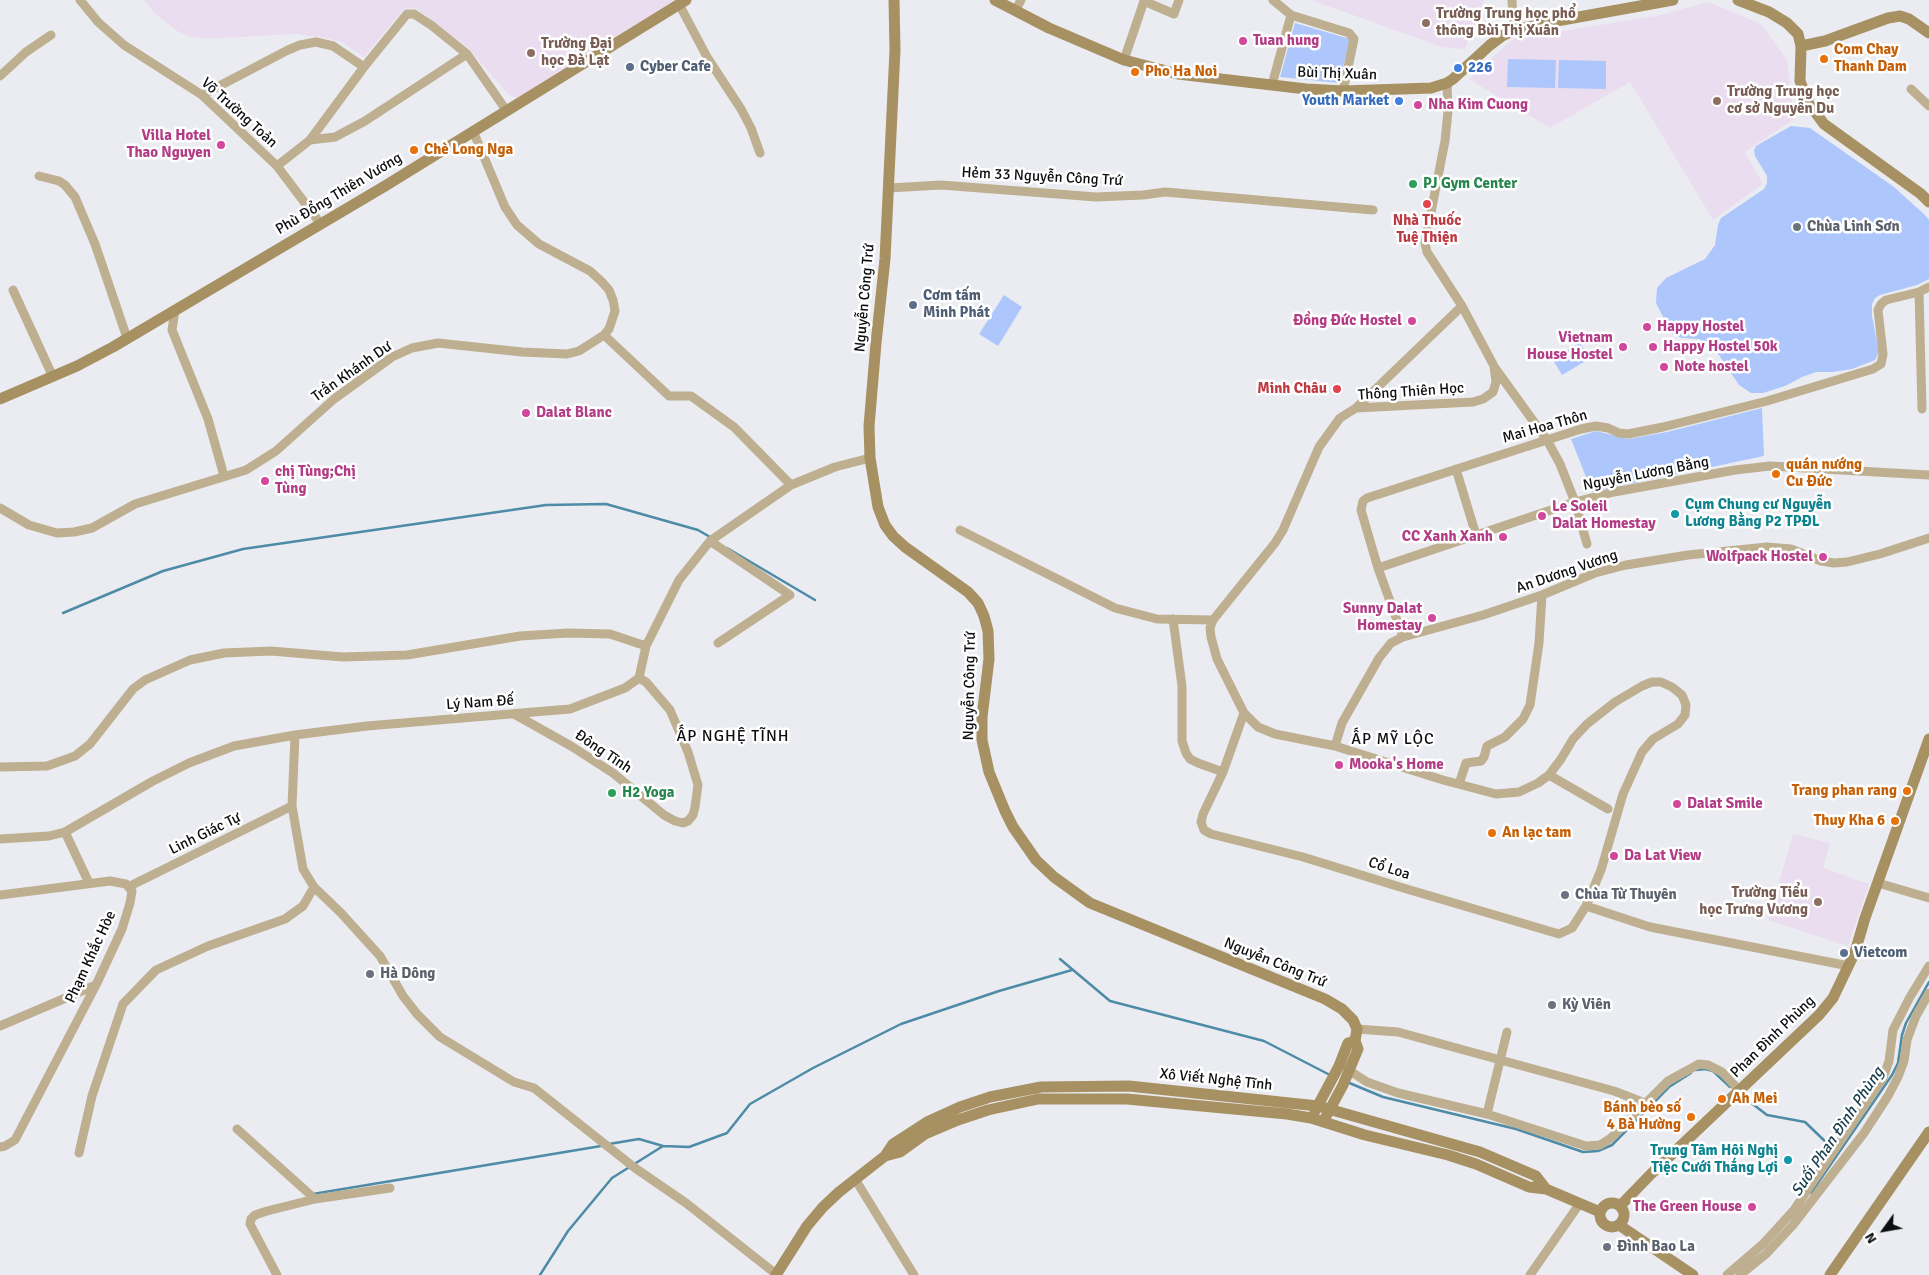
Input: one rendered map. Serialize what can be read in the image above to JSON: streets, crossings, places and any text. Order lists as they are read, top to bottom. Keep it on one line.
{"streets":{"main road":["Bùi Thị Xuân","Phù Đổng Thiên Vương","Nguyễn Công Trứ","Phan Đình Phùng","Xô Viết Nghệ Tĩnh"],"street":["Võ Trường Toản","Hẻm 33 Nguyễn Công Trứ","Trần Khánh Dư","Thông Thiên Học","Mai Hoa Thôn","Nguyễn Lương Bằng","An Dương Vương","Lý Nam Đế","Đông Tĩnh","Linh Giác Tự","Cổ Loa","Phạm Khắc Hòe"]},"crossings":[["Bùi Thị Xuân","Thông Thiên Học"],["Võ Trường Toản","Phù Đổng Thiên Vương"],["Hẻm 33 Nguyễn Công Trứ","Nguyễn Công Trứ"],["Mai Hoa Thôn","Nguyễn Lương Bằng"],["Mai Hoa Thôn","An Dương Vương"],["An Dương Vương","Cổ Loa"],["Lý Nam Đế","Đông Tĩnh"],["Linh Giác Tự","Phạm Khắc Hòe"],["Phan Đình Phùng","Xô Viết Nghệ Tĩnh"]],"districts":["ẤP NGHỆ TĨNH","ẤP MỸ LỘC"],"water":["Suối Phan Đình Phùng"],"places":["Trường Trung học phổ thông Bùi Thị Xuân","Tuan hung","Trường Đại học Đà Lạt","Com Chay Thanh Dam","Cyber Cafe","226","Pho Ha Noi","Youth Market","Trường Trung học cơ sở Nguyễn Du","Nha Kim Cuong","Villa Hotel Thao Nguyen","Chè Long Nga","PJ Gym Center","Nhà Thuốc Tuệ Thiện","Chùa Linh Sơn","Cơm tấm Minh Phát","Đồng Đức Hostel","Happy Hostel","Vietnam House Hostel","Happy Hostel 50k","Note hostel","Minh Châu","Dalat Blanc","quán nướng Cu Đức","chị Tùng;Chị Tùng","Cụm Chung cư Nguyễn Lương Bằng P2 TPĐL","Le Soleil Dalat Homestay","CC Xanh Xanh","Wolfpack Hostel","Sunny Dalat Homestay","Mooka's Home","Trang phan rang","H2 Yoga","Dalat Smile","Thuy Kha 6","An lạc tam","Da Lat View","Chùa Từ Thuyên","Trường Tiểu học Trưng Vương","Vietcom","Hà Dông","Kỳ Viên","Ah Mei","Bánh bèo số 4 Bà Hường","Trung Tâm Hội Nghị Tiệc Cưới Thắng Lợi","The Green House","Đình Bao La"],"north":"bottom left"}
